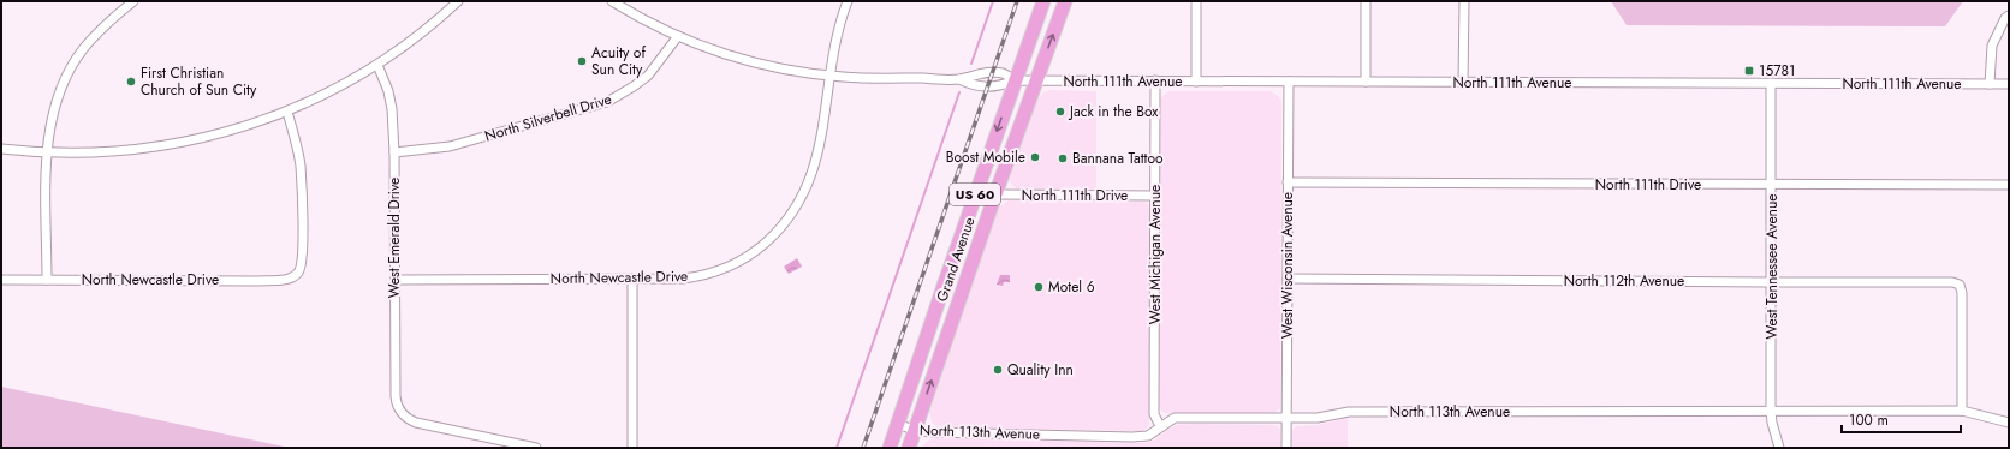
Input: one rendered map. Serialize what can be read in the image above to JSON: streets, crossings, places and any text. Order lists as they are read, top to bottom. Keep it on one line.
{"streets":{"highway":["US 60","Grand Avenue"],"street":["North 111th Avenue","North Silverbell Drive","North 111th Drive","West Emerald Drive","West Michigan Avenue","West Wisconsin Avenue","West Tennessee Avenue","North Newcastle Drive","North 112th Avenue","North 113th Avenue"]},"crossings":[["North 111th Avenue","North Silverbell Drive"],["North 111th Avenue","West Michigan Avenue"],["North 111th Avenue","Grand Avenue"],["North 111th Avenue","West Wisconsin Avenue"],["North 111th Avenue","West Tennessee Avenue"],["North 111th Avenue","North Newcastle Drive"],["North Silverbell Drive","West Emerald Drive"],["North 111th Drive","West Michigan Avenue"],["North 111th Drive","Grand Avenue"],["North 111th Drive","West Wisconsin Avenue"],["North 111th Drive","West Tennessee Avenue"],["West Emerald Drive","North Newcastle Drive"],["West Michigan Avenue","North 113th Avenue"],["Grand Avenue","North 113th Avenue"],["West Wisconsin Avenue","North 112th Avenue"],["West Wisconsin Avenue","North 113th Avenue"],["West Tennessee Avenue","North 112th Avenue"],["West Tennessee Avenue","North 113th Avenue"],["North 112th Avenue","North 113th Avenue"]],"places":{"other":["Acuity of Sun City","First Christian Church of Sun City","Jack in the Box","Boost Mobile","Bannana Tattoo","Motel 6","Quality Inn"],"transit":["15781"]},"scale_bar":"100 m"}
